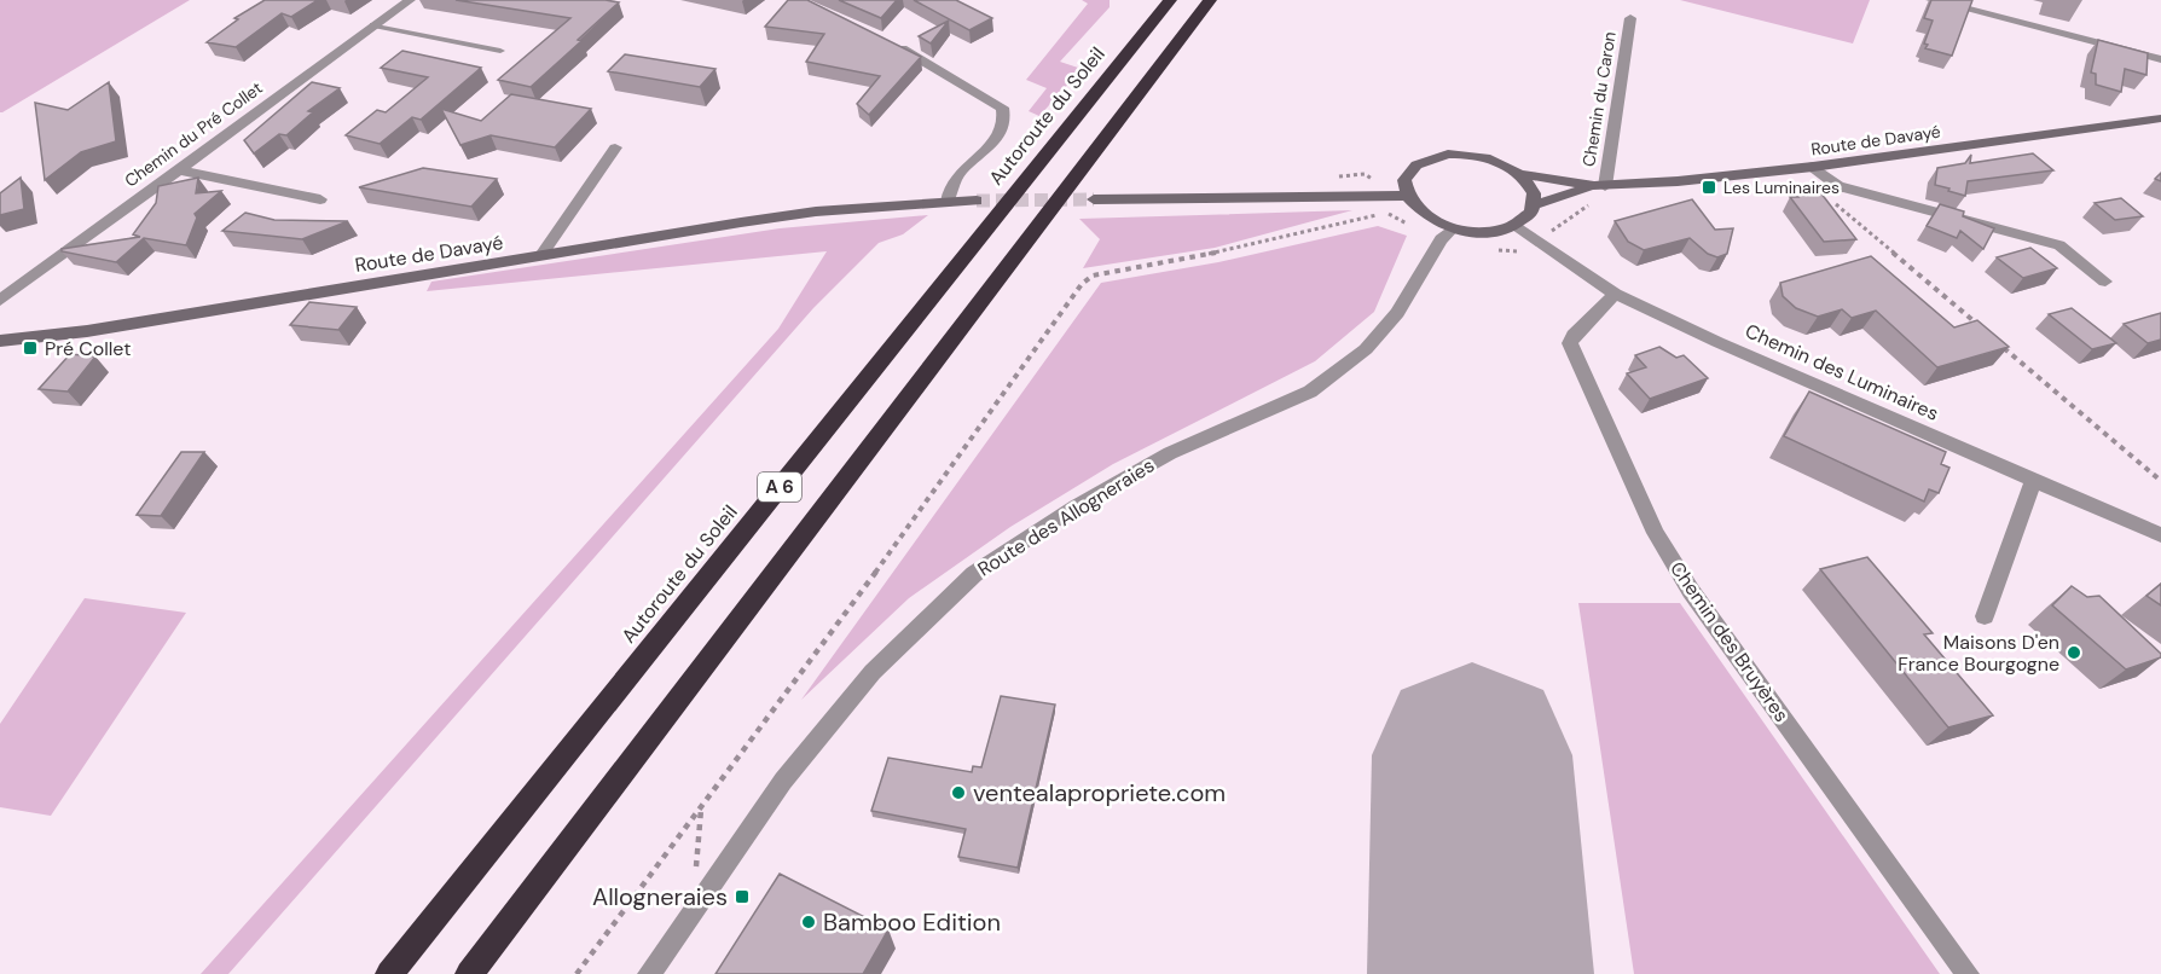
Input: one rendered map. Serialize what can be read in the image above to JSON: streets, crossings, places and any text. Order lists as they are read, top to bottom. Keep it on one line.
{"streets":{"highway":["Autoroute du Soleil","A 6"],"street":["Chemin du Caron","Chemin du Pré Collet","Route de Davayé","Chemin des Luminaires","Route des Allogneraies","Chemin des Bruyères"]},"crossings":[["Chemin du Caron","Route de Davayé"],["Route de Davayé","Chemin des Luminaires"],["Route de Davayé","Route des Allogneraies"],["Chemin des Luminaires","Route des Allogneraies"],["Chemin des Luminaires","Chemin des Bruyères"]],"places":{"transit":["Les Luminaires","Pré Collet","Allogneraies"],"other":["Maisons D'en France Bourgogne","ventealapropriete.com","Bamboo Edition"]}}
